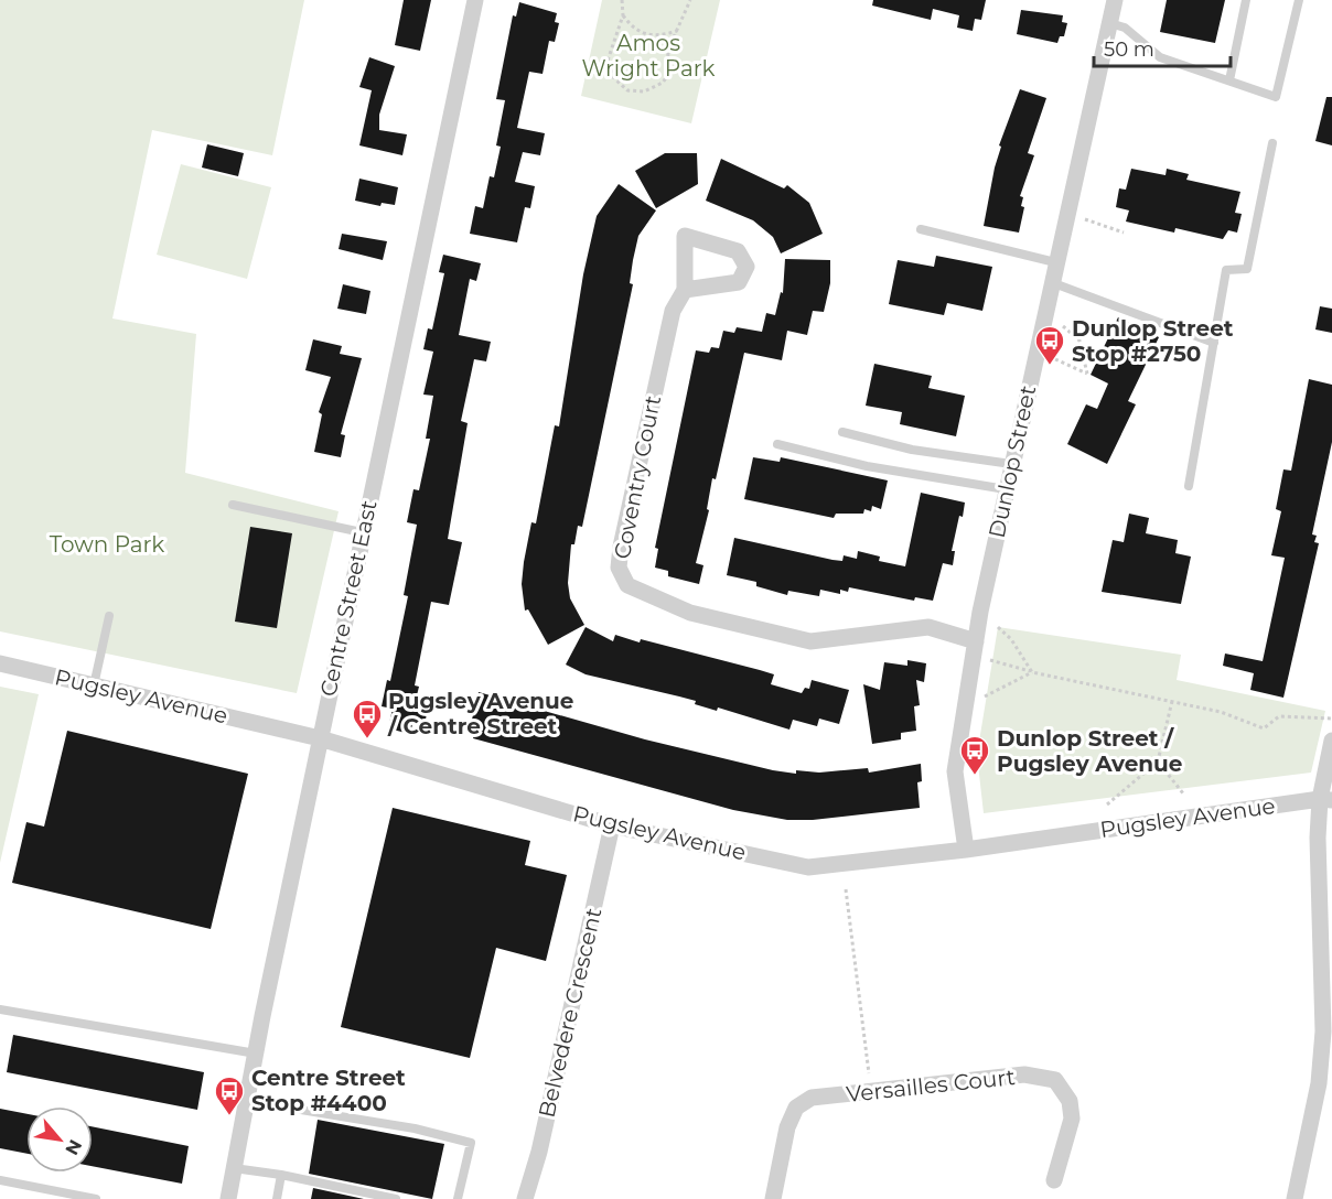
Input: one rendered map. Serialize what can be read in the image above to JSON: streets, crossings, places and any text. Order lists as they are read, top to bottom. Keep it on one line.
{"streets":{"street":["Dunlop Street","Coventry Court","Centre Street East","Pugsley Avenue","Belvedere Crescent","Versailles Court"]},"crossings":[["Dunlop Street","Coventry Court"],["Dunlop Street","Pugsley Avenue"],["Centre Street East","Pugsley Avenue"],["Pugsley Avenue","Belvedere Crescent"]],"parks":["Amos Wright Park","Town Park"],"places":{"bus stop":["Dunlop Street Stop #2750","Pugsley Avenue / Centre Street","Dunlop Street / Pugsley Avenue","Centre Street Stop #4400"]},"scale_bar":"50 m","north":"bottom right"}
